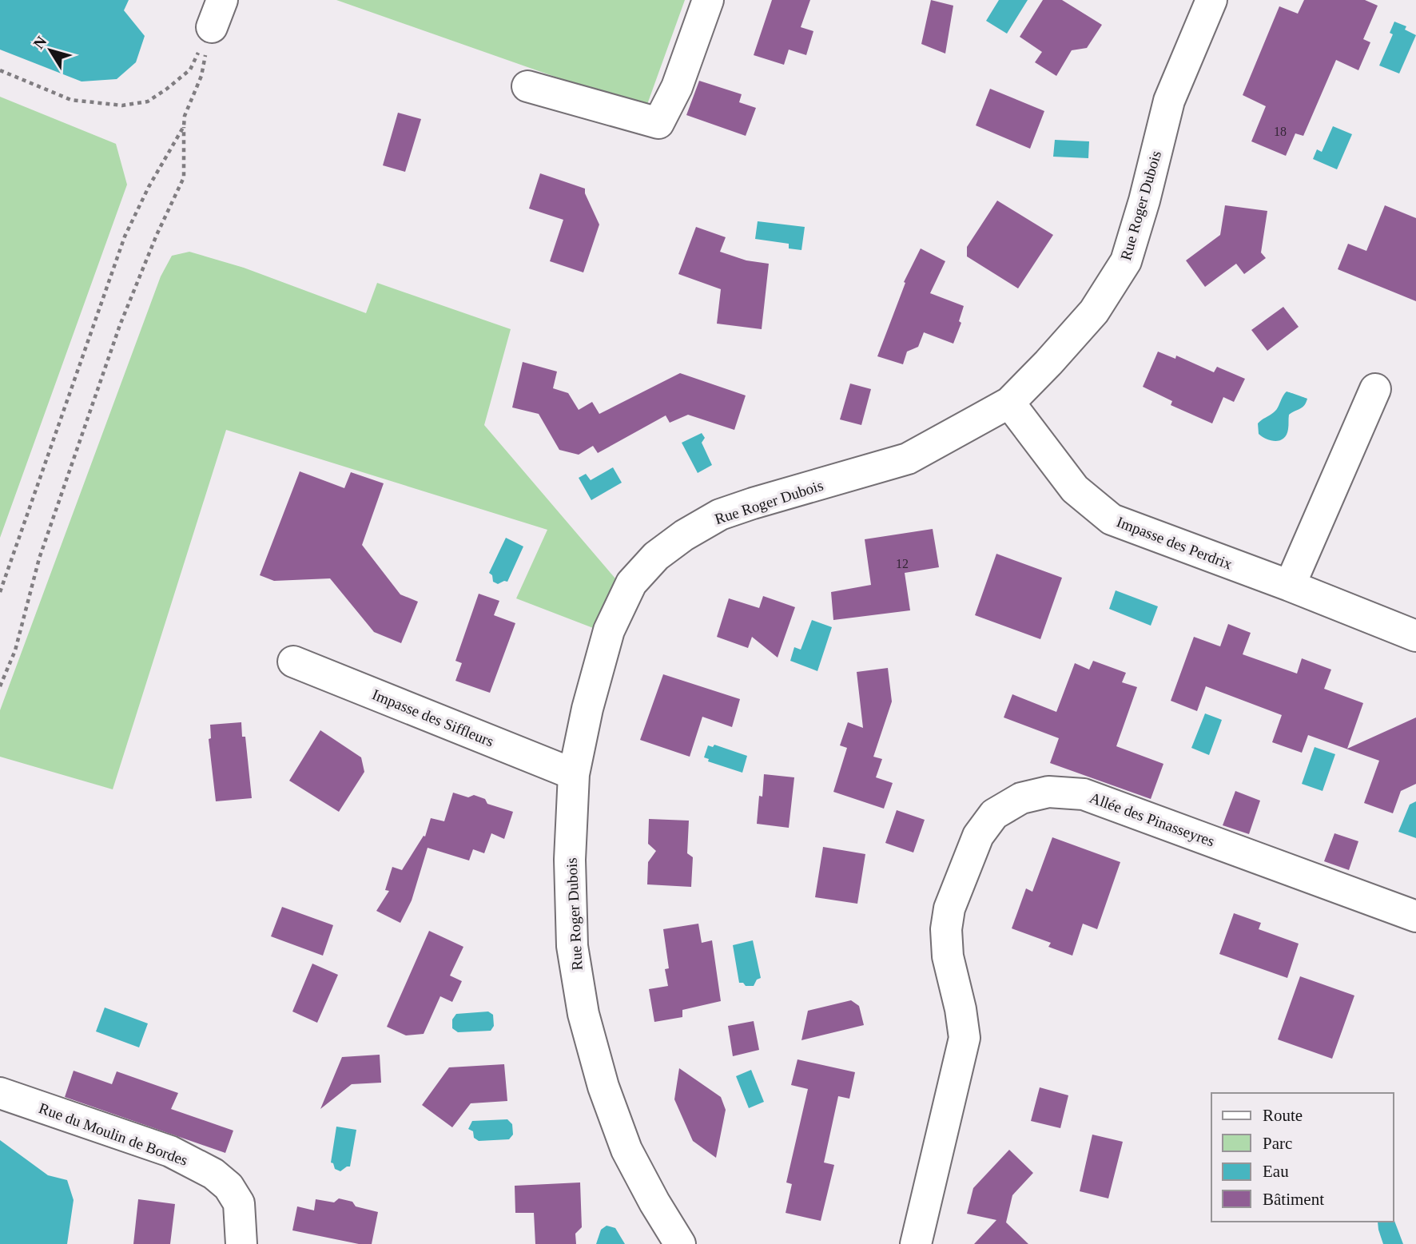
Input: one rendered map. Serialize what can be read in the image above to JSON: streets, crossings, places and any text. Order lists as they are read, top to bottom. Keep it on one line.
{"streets":{"street":["Rue Roger Dubois","Impasse des Perdrix","Impasse des Siffleurs","Allée des Pinasseyres","Rue du Moulin de Bordes"]},"crossings":[["Rue Roger Dubois","Impasse des Perdrix"],["Rue Roger Dubois","Impasse des Siffleurs"]],"house_numbers":["18","12"],"legend":["Route","Parc","Eau","Bâtiment"],"north":"top left"}
